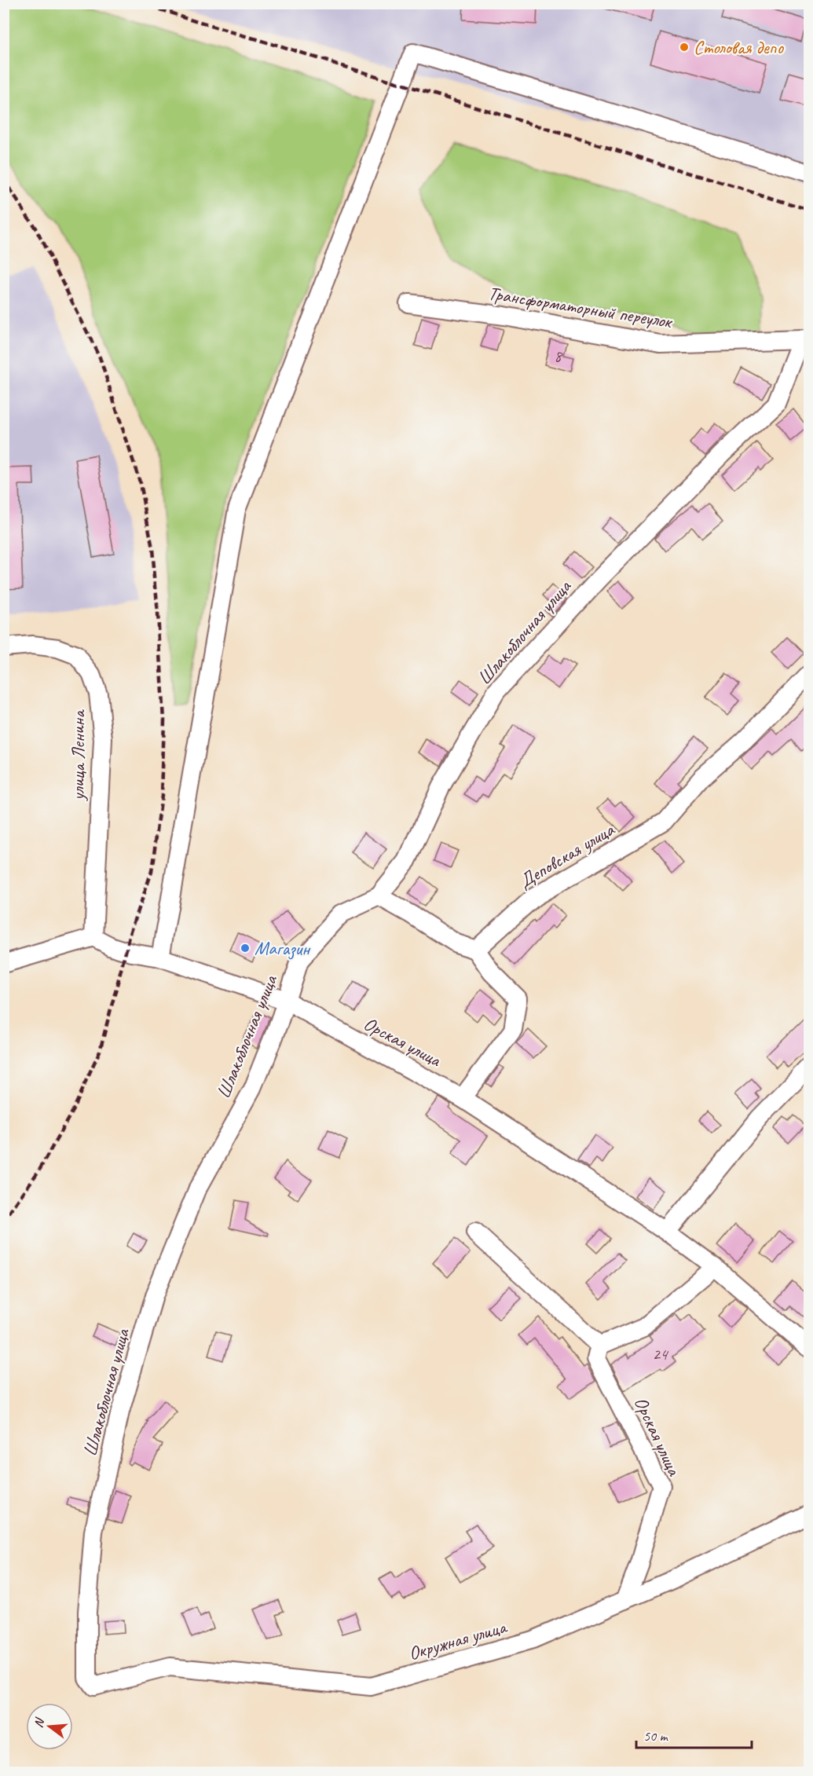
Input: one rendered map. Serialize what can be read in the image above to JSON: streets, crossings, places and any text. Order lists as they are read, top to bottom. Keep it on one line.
{"streets":{"street":["Трансформаторный переулок","Шлакоблочная улица","улица Ленина","Деповская улица","Орская улица","Окружная улица"]},"crossings":[["Трансформаторный переулок","Шлакоблочная улица"],["Шлакоблочная улица","Орская улица"],["Шлакоблочная улица","Окружная улица"],["улица Ленина","Орская улица"],["Орская улица","Окружная улица"]],"places":["Столовая депо","Магазин"],"house_numbers":["8","24"],"scale_bar":"50 m","north":"left"}
